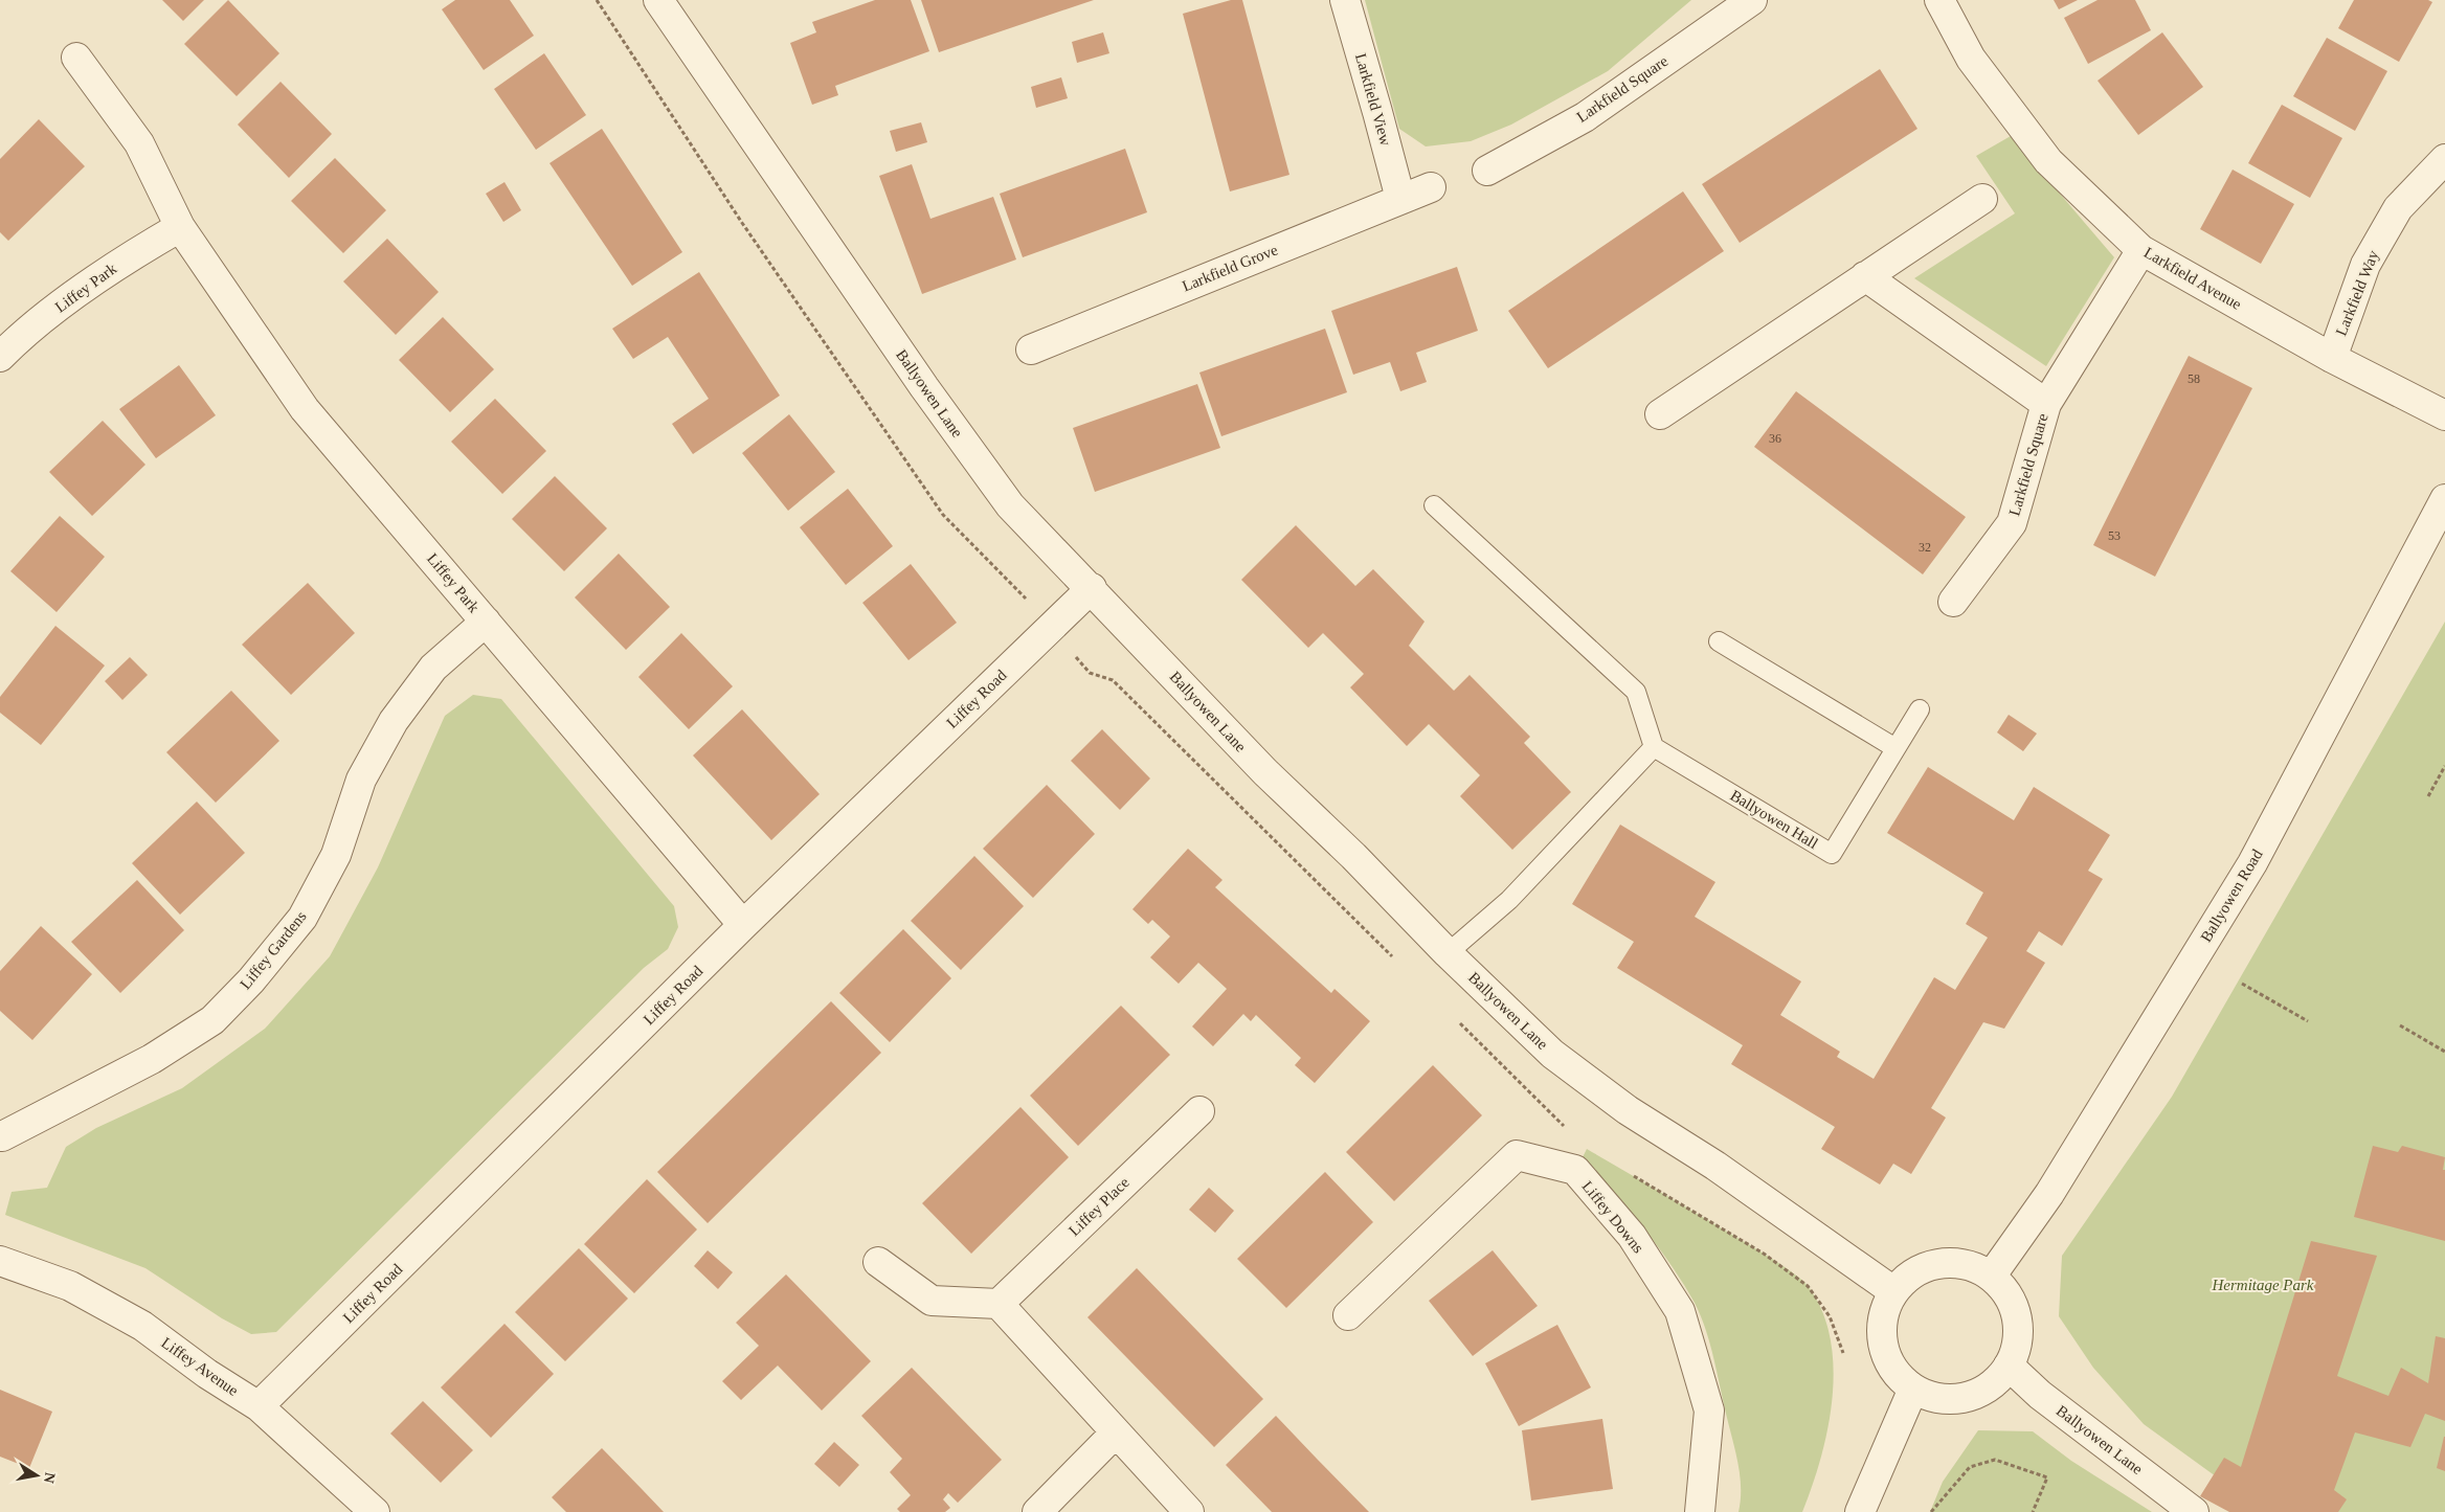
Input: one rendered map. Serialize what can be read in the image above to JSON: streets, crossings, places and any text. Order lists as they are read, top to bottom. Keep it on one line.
{"streets":{"street":["Larkfield Square","Larkfield View","Larkfield Grove","Larkfield Avenue","Liffey Park","Larkfield Way","Ballyowen Lane","Liffey Road","Ballyowen Road","Liffey Gardens","Liffey Place","Liffey Downs","Liffey Avenue"],"lane":["Ballyowen Hall"]},"crossings":[["Larkfield Square","Larkfield Avenue"],["Larkfield View","Larkfield Grove"],["Larkfield Avenue","Larkfield Way"],["Liffey Park","Liffey Road"],["Liffey Park","Liffey Gardens"],["Ballyowen Lane","Liffey Road"],["Ballyowen Lane","Ballyowen Road"],["Liffey Road","Liffey Avenue"]],"parks":["Hermitage Park"],"house_numbers":["58","36","53","32"],"north":"right"}
